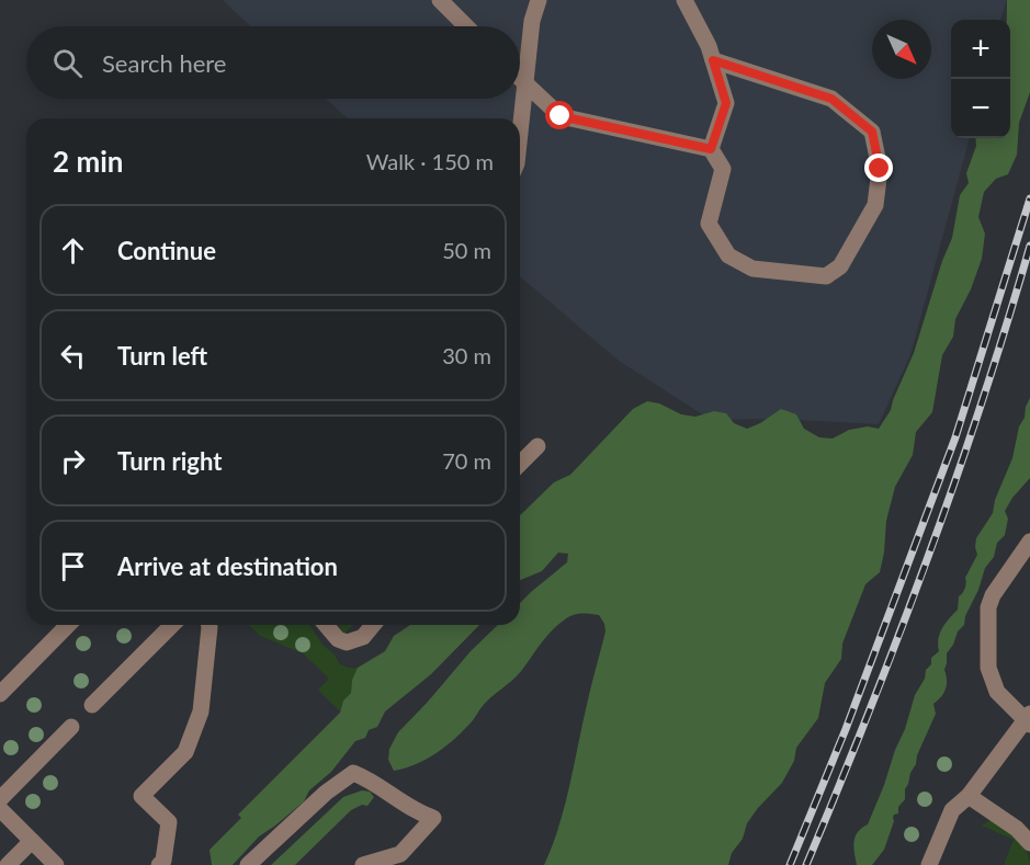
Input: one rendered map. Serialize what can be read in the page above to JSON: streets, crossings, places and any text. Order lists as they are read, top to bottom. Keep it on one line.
{"north":"bottom right","page":{"map_buttons":["+","−"],"search":"Search here","heading":["2 min","Walk · 150 m"],"list":[["Continue","50 m"],["Turn left","30 m"],["Turn right","70 m"],"Arrive at destination"]}}
